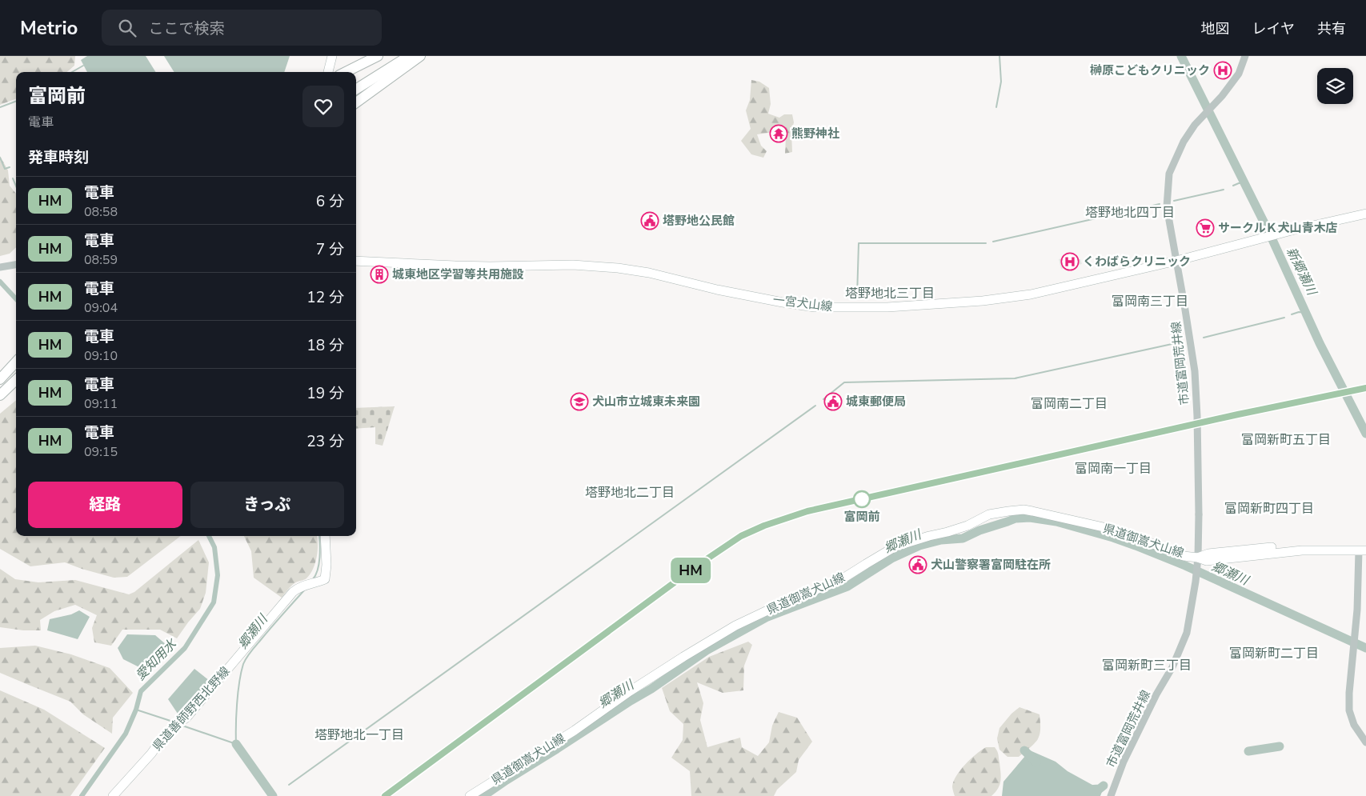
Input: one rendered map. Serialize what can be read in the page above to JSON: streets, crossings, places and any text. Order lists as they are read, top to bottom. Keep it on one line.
{"streets":{"main road":["一宮犬山線","県道御嵩犬山線","県道善師野西北野線"],"street":["市道富岡荒井線"]},"crossings":[["一宮犬山線","市道富岡荒井線"],["市道富岡荒井線","県道御嵩犬山線"]],"districts":["塔野地北四丁目","塔野地北三丁目","富岡南三丁目","富岡南二丁目","富岡新町五丁目","富岡南一丁目","塔野地北二丁目","富岡新町四丁目","富岡新町二丁目","富岡新町三丁目","塔野地北一丁目"],"water":["新郷瀬川","郷瀬川","愛知用水"],"places":{"hospital":["榊原こどもクリニック","くわばらクリニック"],"temple":["熊野神社"],"public building":["塔野地公民館","城東郵便局","犬山警察署富岡駐在所"],"supermarket":["サークルＫ犬山青木店"],"building":["城東地区学習等共用施設"],"school or university":["犬山市立城東未来園"],"other":["富岡前"]},"page":{"header":"Metrio","search":"ここで検索","nav":["地図","レイヤ","共有"],"on_map":"HM","heading":[["富岡前","電車"],"発車時刻"],"list":[{"mark":"HM","name":"電車","note":"08:58","value":"6 分"},{"mark":"HM","name":"電車","note":"08:59","value":"7 分"},{"mark":"HM","name":"電車","note":"09:04","value":"12 分"},{"mark":"HM","name":"電車","note":"09:10","value":"18 分"},{"mark":"HM","name":"電車","note":"09:11","value":"19 分"},{"mark":"HM","name":"電車","note":"09:15","value":"23 分"}],"buttons":["経路","きっぷ"]}}
